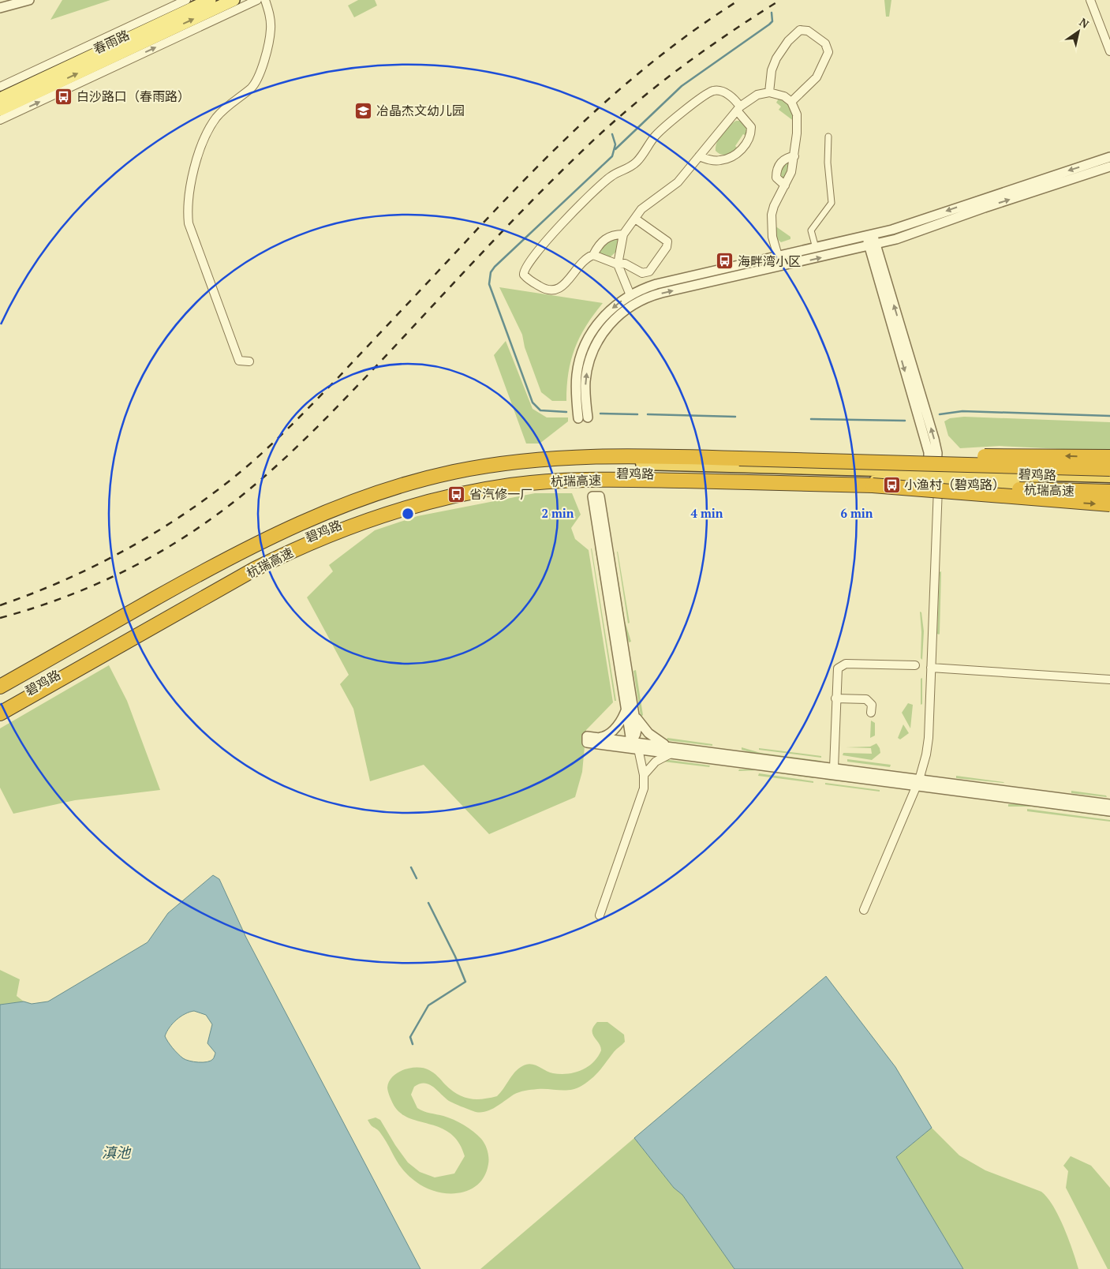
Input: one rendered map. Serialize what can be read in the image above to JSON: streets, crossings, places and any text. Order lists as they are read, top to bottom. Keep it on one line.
{"streets":{"highway":["碧鸡路","杭瑞高速"],"main road":["春雨路"]},"water":["滇池"],"places":{"bus stop":["白沙路口（春雨路）","海畔湾小区","小渔村（碧鸡路）","省汽修一厂"],"school or university":["冶晶杰文幼儿园"]},"north":"top right","rings":["2 min","4 min","6 min"]}
